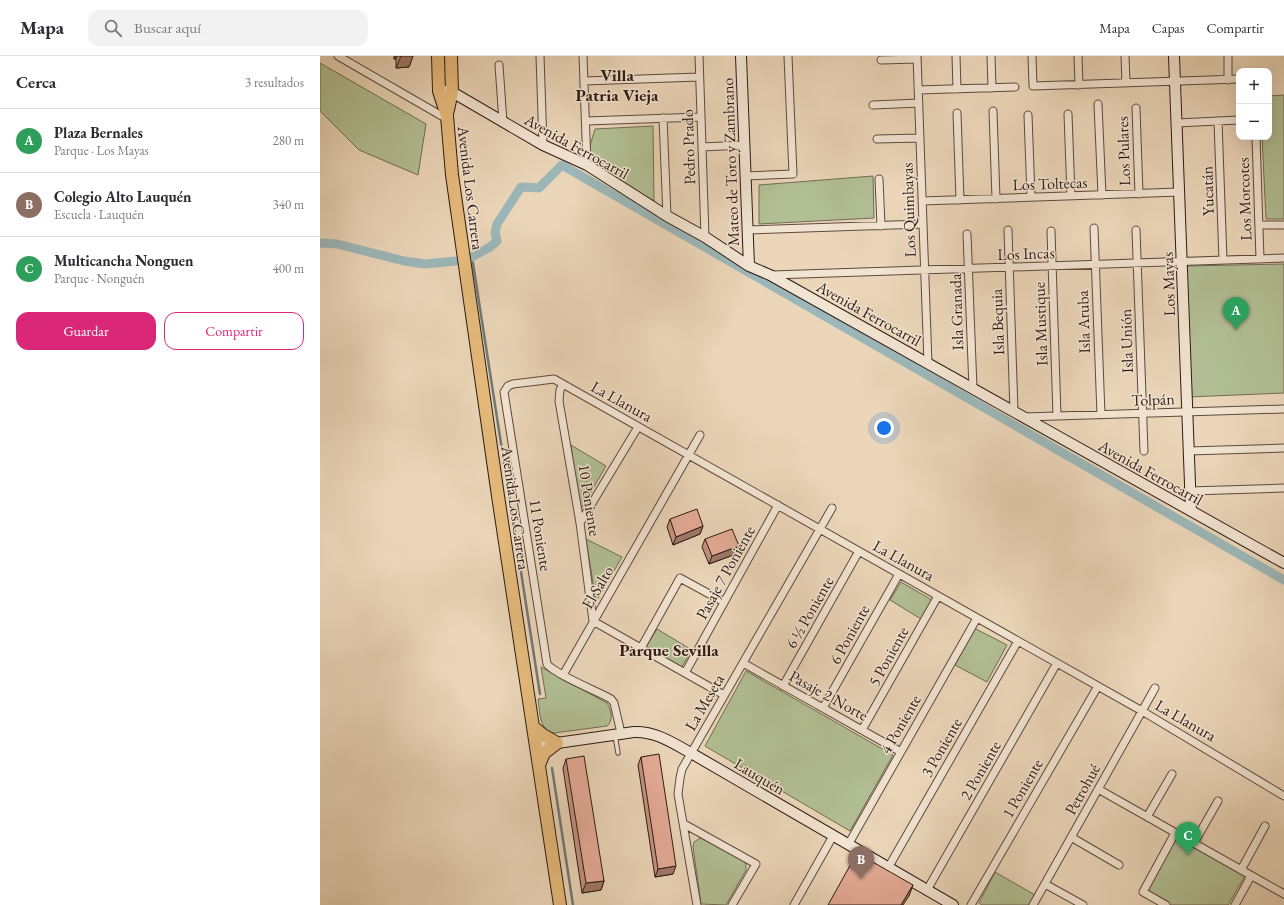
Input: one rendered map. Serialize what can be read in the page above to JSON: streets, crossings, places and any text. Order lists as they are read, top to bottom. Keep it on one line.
{"streets":{"main road":["Avenida Los Carrera"],"street":["Avenida Ferrocarril","Pedro Prado","Los Pulares","Mateo de Toro y Zambrano","Los Toltecas","Yucatán","Los Morcotes","Los Quimbayas","Los Incas","Los Mayas","Isla Granada","Isla Bequia","Isla Aruba","Isla Mustique","Isla Unión","Tolpán","La Llanura","10 Poniente","11 Poniente","Pasaje 7 Poniente","El Salto","6 ½ Poniente","6 Poniente","5 Poniente","Pasaje 2 Norte","La Meseta","4 Poniente","3 Poniente","2 Poniente","Lauquén","1 Poniente","Petrohué"]},"crossings":[["Avenida Ferrocarril","Pedro Prado"],["Avenida Ferrocarril","Mateo de Toro y Zambrano"],["Avenida Ferrocarril","Avenida Los Carrera"],["Avenida Ferrocarril","Los Quimbayas"],["Avenida Ferrocarril","Los Incas"],["Avenida Ferrocarril","Los Mayas"],["Avenida Ferrocarril","Isla Granada"],["Avenida Ferrocarril","Isla Bequia"],["Avenida Ferrocarril","Tolpán"],["Los Pulares","Los Toltecas"],["Los Toltecas","Los Quimbayas"],["Los Toltecas","Los Mayas"],["Avenida Los Carrera","Lauquén"],["Yucatán","Los Incas"],["Los Morcotes","Los Incas"],["Los Quimbayas","Los Incas"],["Los Incas","Los Mayas"],["Los Incas","Isla Granada"],["Los Incas","Isla Bequia"],["Los Incas","Isla Aruba"],["Los Incas","Isla Mustique"],["Los Incas","Isla Unión"],["Los Mayas","Tolpán"],["Isla Bequia","Tolpán"],["Isla Aruba","Tolpán"],["Isla Mustique","Tolpán"],["Isla Unión","Tolpán"],["La Llanura","10 Poniente"],["La Llanura","11 Poniente"],["La Llanura","Pasaje 7 Poniente"],["La Llanura","El Salto"],["La Llanura","6 ½ Poniente"],["La Llanura","6 Poniente"],["La Llanura","5 Poniente"],["La Llanura","La Meseta"],["La Llanura","4 Poniente"],["La Llanura","3 Poniente"],["La Llanura","2 Poniente"],["La Llanura","1 Poniente"],["La Llanura","Petrohué"],["10 Poniente","El Salto"],["11 Poniente","El Salto"],["6 ½ Poniente","Pasaje 2 Norte"],["6 Poniente","Pasaje 2 Norte"],["5 Poniente","Pasaje 2 Norte"],["Pasaje 2 Norte","La Meseta"],["Pasaje 2 Norte","4 Poniente"],["La Meseta","Lauquén"],["4 Poniente","Lauquén"],["3 Poniente","Lauquén"],["2 Poniente","Lauquén"]],"districts":["Villa Patria Vieja","Parque Sevilla"],"page":{"header":"Mapa","search":"Buscar aquí","nav":["Mapa","Capas","Compartir"],"heading":["Cerca","3 resultados"],"map_buttons":["+","−"],"list":[{"mark":"A","name":"Plaza Bernales","note":"Parque · Los Mayas","value":"280 m"},{"mark":"B","name":"Colegio Alto Lauquén","note":"Escuela · Lauquén","value":"340 m"},{"mark":"C","name":"Multicancha Nonguen","note":"Parque · Nonguén","value":"400 m"}],"pins":["A","C","B"],"buttons":["Guardar","Compartir"]}}
